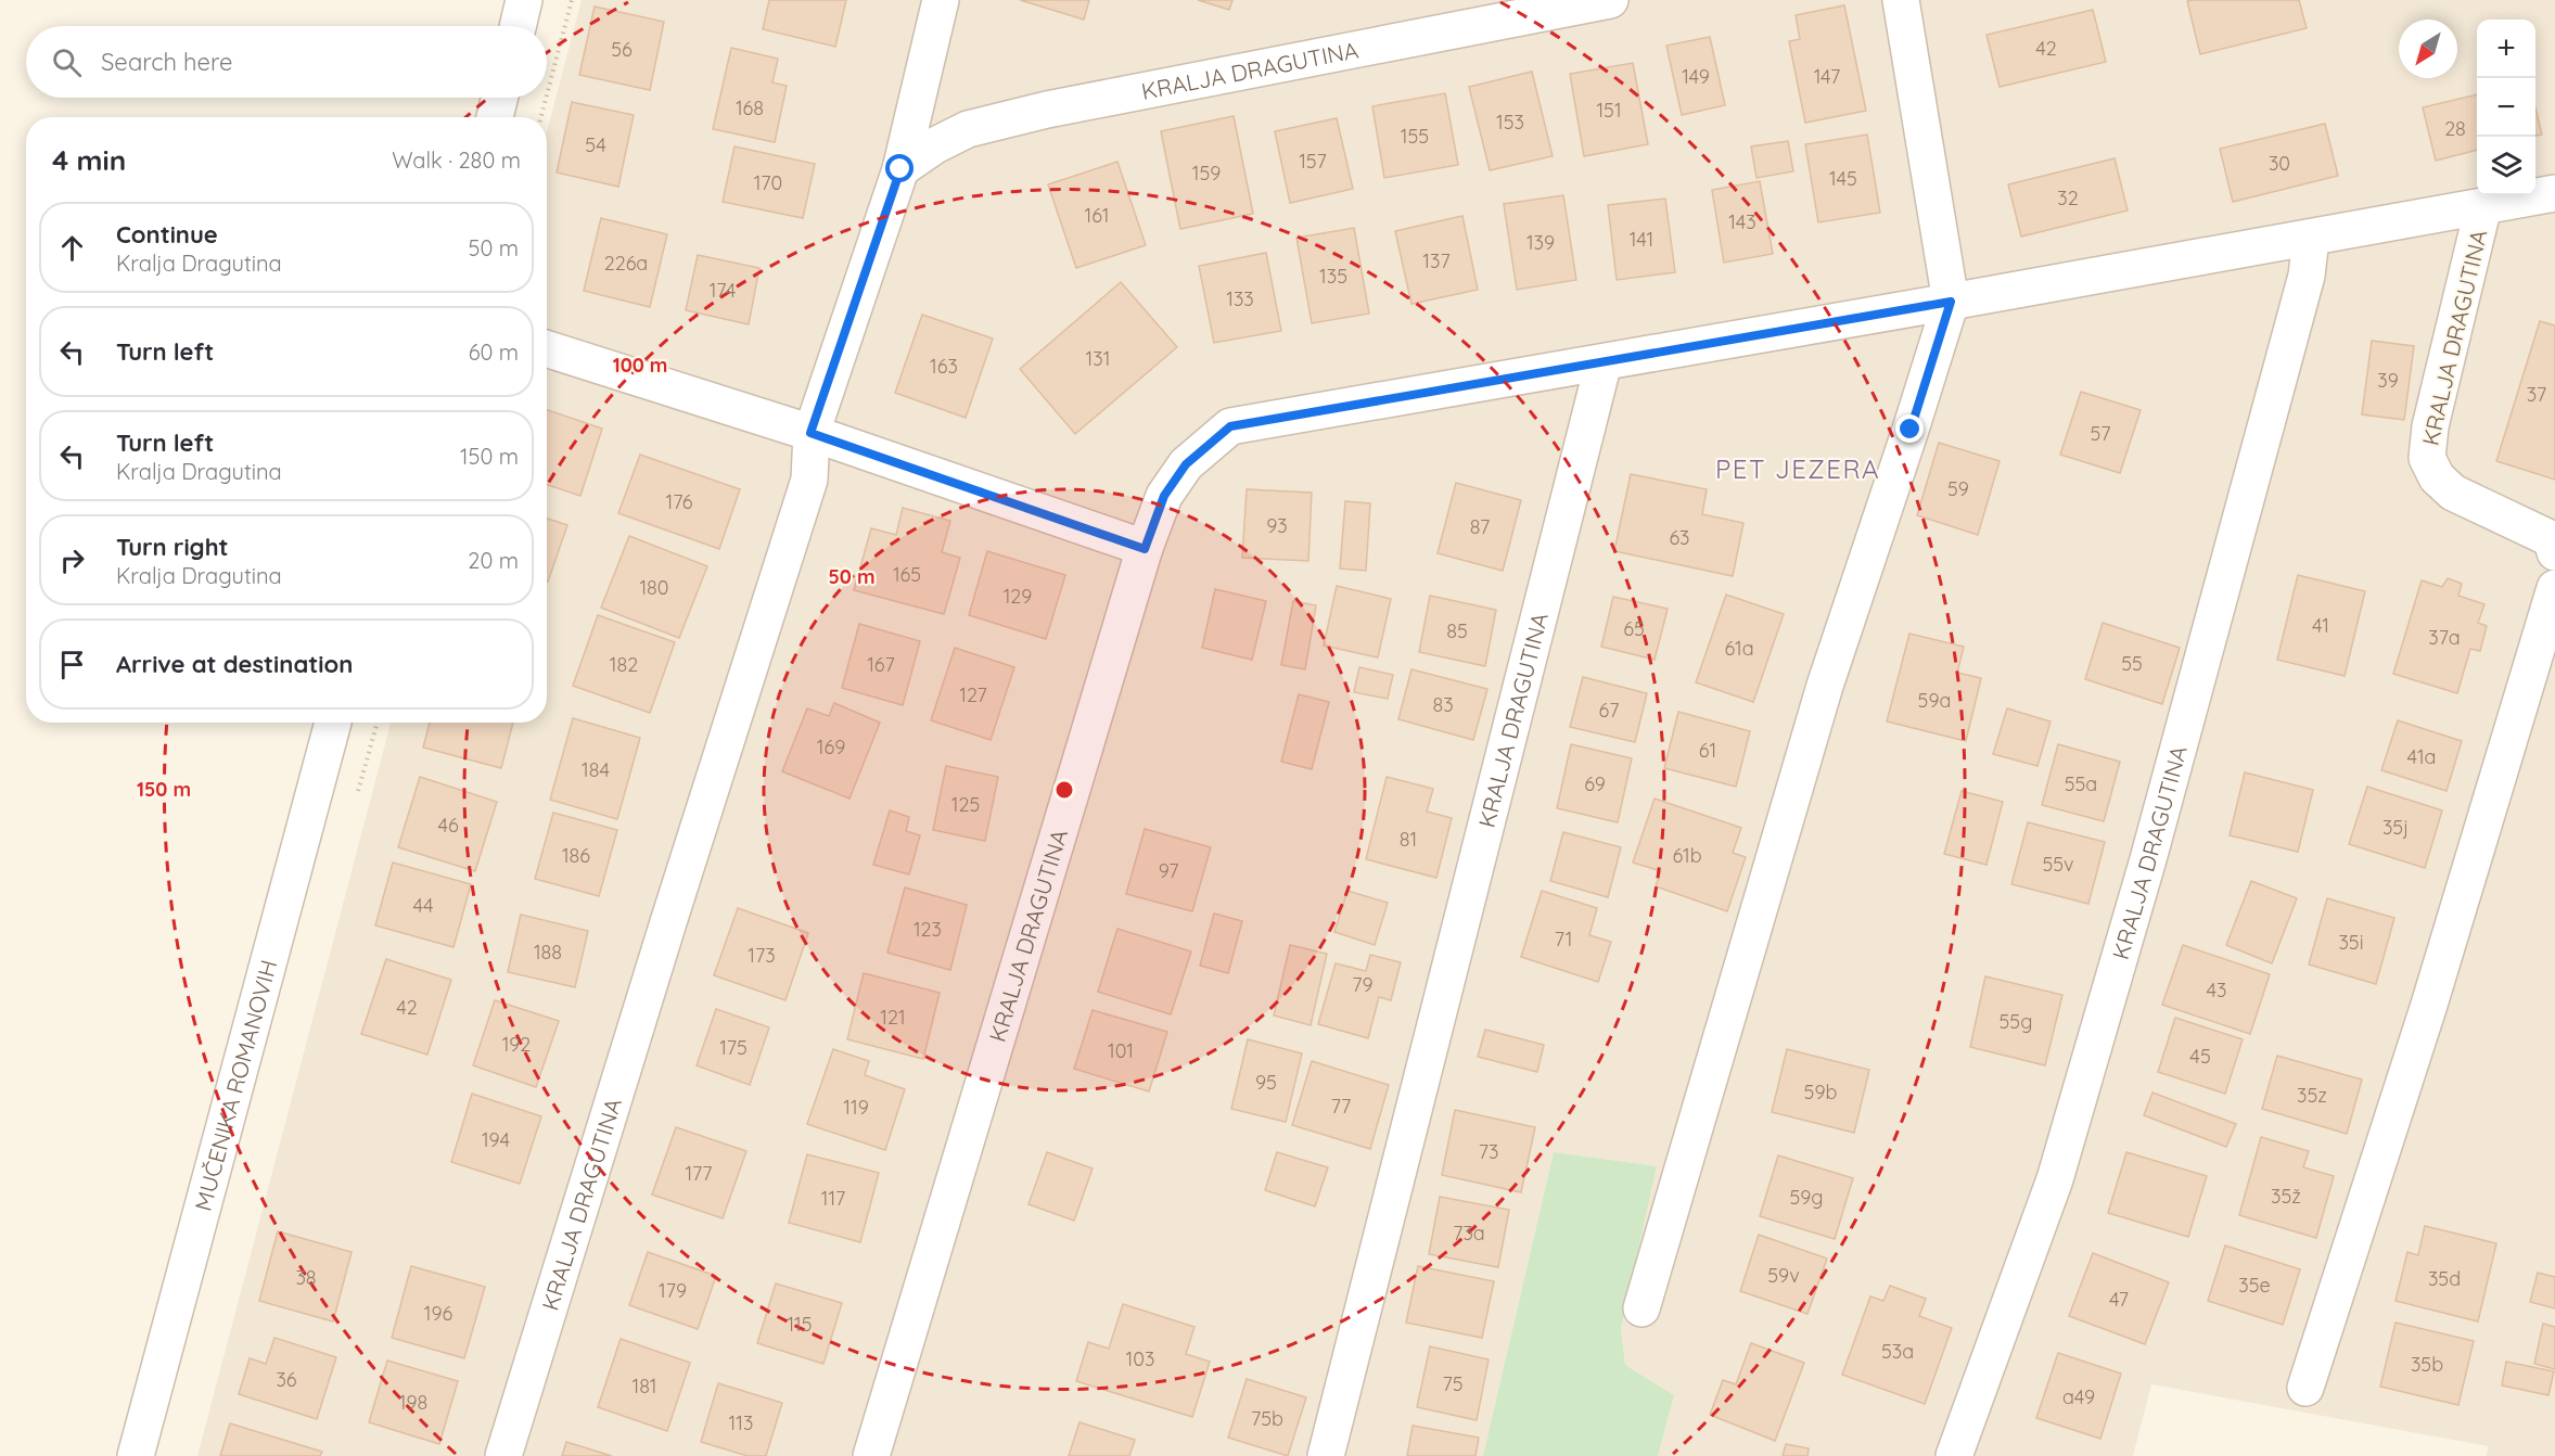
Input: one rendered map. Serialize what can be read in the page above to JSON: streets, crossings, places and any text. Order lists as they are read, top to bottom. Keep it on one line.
{"streets":{"street":["KRALJA DRAGUTINA","MUČENIKA ROMANOVIH"]},"districts":["PET JEZERA"],"house_numbers":["42","56","149","147","168","151","153","28","155","54","157","30","159","145","170","32","161","143","141","139","137","226a","135","174","133","131","163","39","37","57","59","176","93","87","63","165","180","129","41","65","85","37a","61a","55","182","167","127","59a","83","67","169","61","41a","184","69","55a","125","46","35j","81","186","61b","55v","97","44","123","71","35i","188","173","79","43","42","121","55g","192","175","101","45","95","59b","35z","77","119","194","73","177","35ž","59g","117","73a","59v","38","35d","35e","179","47","196","115","53a","103","35b","36","75","181","a49","198","75b","113"],"north":"bottom left","page":{"map_buttons":["+","−"],"search":"Search here","heading":["4 min","Walk · 280 m"],"list":[["Continue","Kralja Dragutina","50 m"],["Turn left","60 m"],["Turn left","Kralja Dragutina","150 m"],["Turn right","Kralja Dragutina","20 m"],"Arrive at destination"]},"rings":["100 m","50 m","150 m"]}
